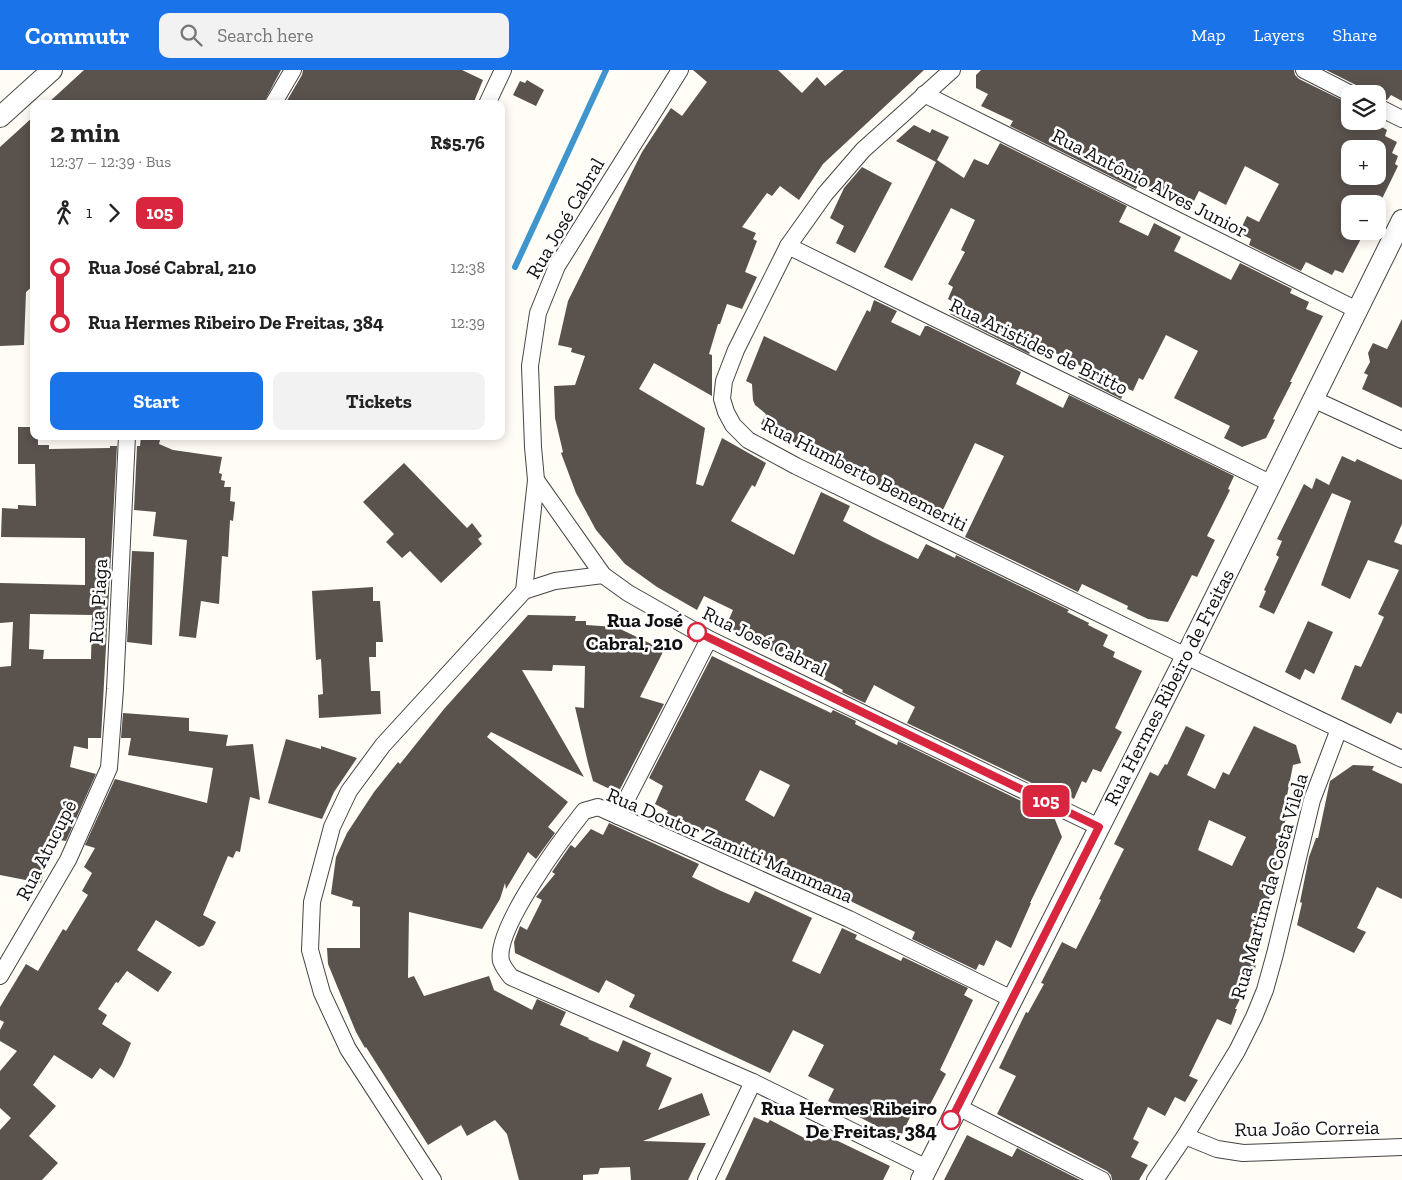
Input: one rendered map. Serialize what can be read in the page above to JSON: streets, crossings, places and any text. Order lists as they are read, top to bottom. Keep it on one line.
{"streets":{"street":["Rua Antônio Alves Junior","Rua José Cabral","Rua Aristides de Britto","Rua Humberto Benemeriti","Rua Piaga","Rua Hermes Ribeiro de Freitas","Rua Doutor Zamitti Mammana","Rua Atucupê","Rua Martim da Costa Vilela","Rua João Correia"]},"crossings":[["Rua Antônio Alves Junior","Rua Humberto Benemeriti"],["Rua Antônio Alves Junior","Rua Hermes Ribeiro de Freitas"],["Rua José Cabral","Rua Hermes Ribeiro de Freitas"],["Rua Aristides de Britto","Rua Humberto Benemeriti"],["Rua Aristides de Britto","Rua Hermes Ribeiro de Freitas"],["Rua Humberto Benemeriti","Rua Hermes Ribeiro de Freitas"],["Rua Humberto Benemeriti","Rua Martim da Costa Vilela"],["Rua Piaga","Rua Atucupê"],["Rua Hermes Ribeiro de Freitas","Rua Doutor Zamitti Mammana"],["Rua Martim da Costa Vilela","Rua João Correia"]],"places":["Rua José Cabral, 210","Rua Hermes Ribeiro De Freitas, 384"],"lines":["bus line 105"],"page":{"header":"Commutr","search":"Search here","nav":["Map","Layers","Share"],"on_map":"105","map_buttons":["+","−"],"heading":["2 min","12:37 – 12:39 · Bus","R$5.76"],"legs":["1","105"],"list":[{"name":"Rua José Cabral, 210","value":"12:38"},{"name":"Rua Hermes Ribeiro De Freitas, 384","value":"12:39"}],"buttons":["Start","Tickets"]}}
